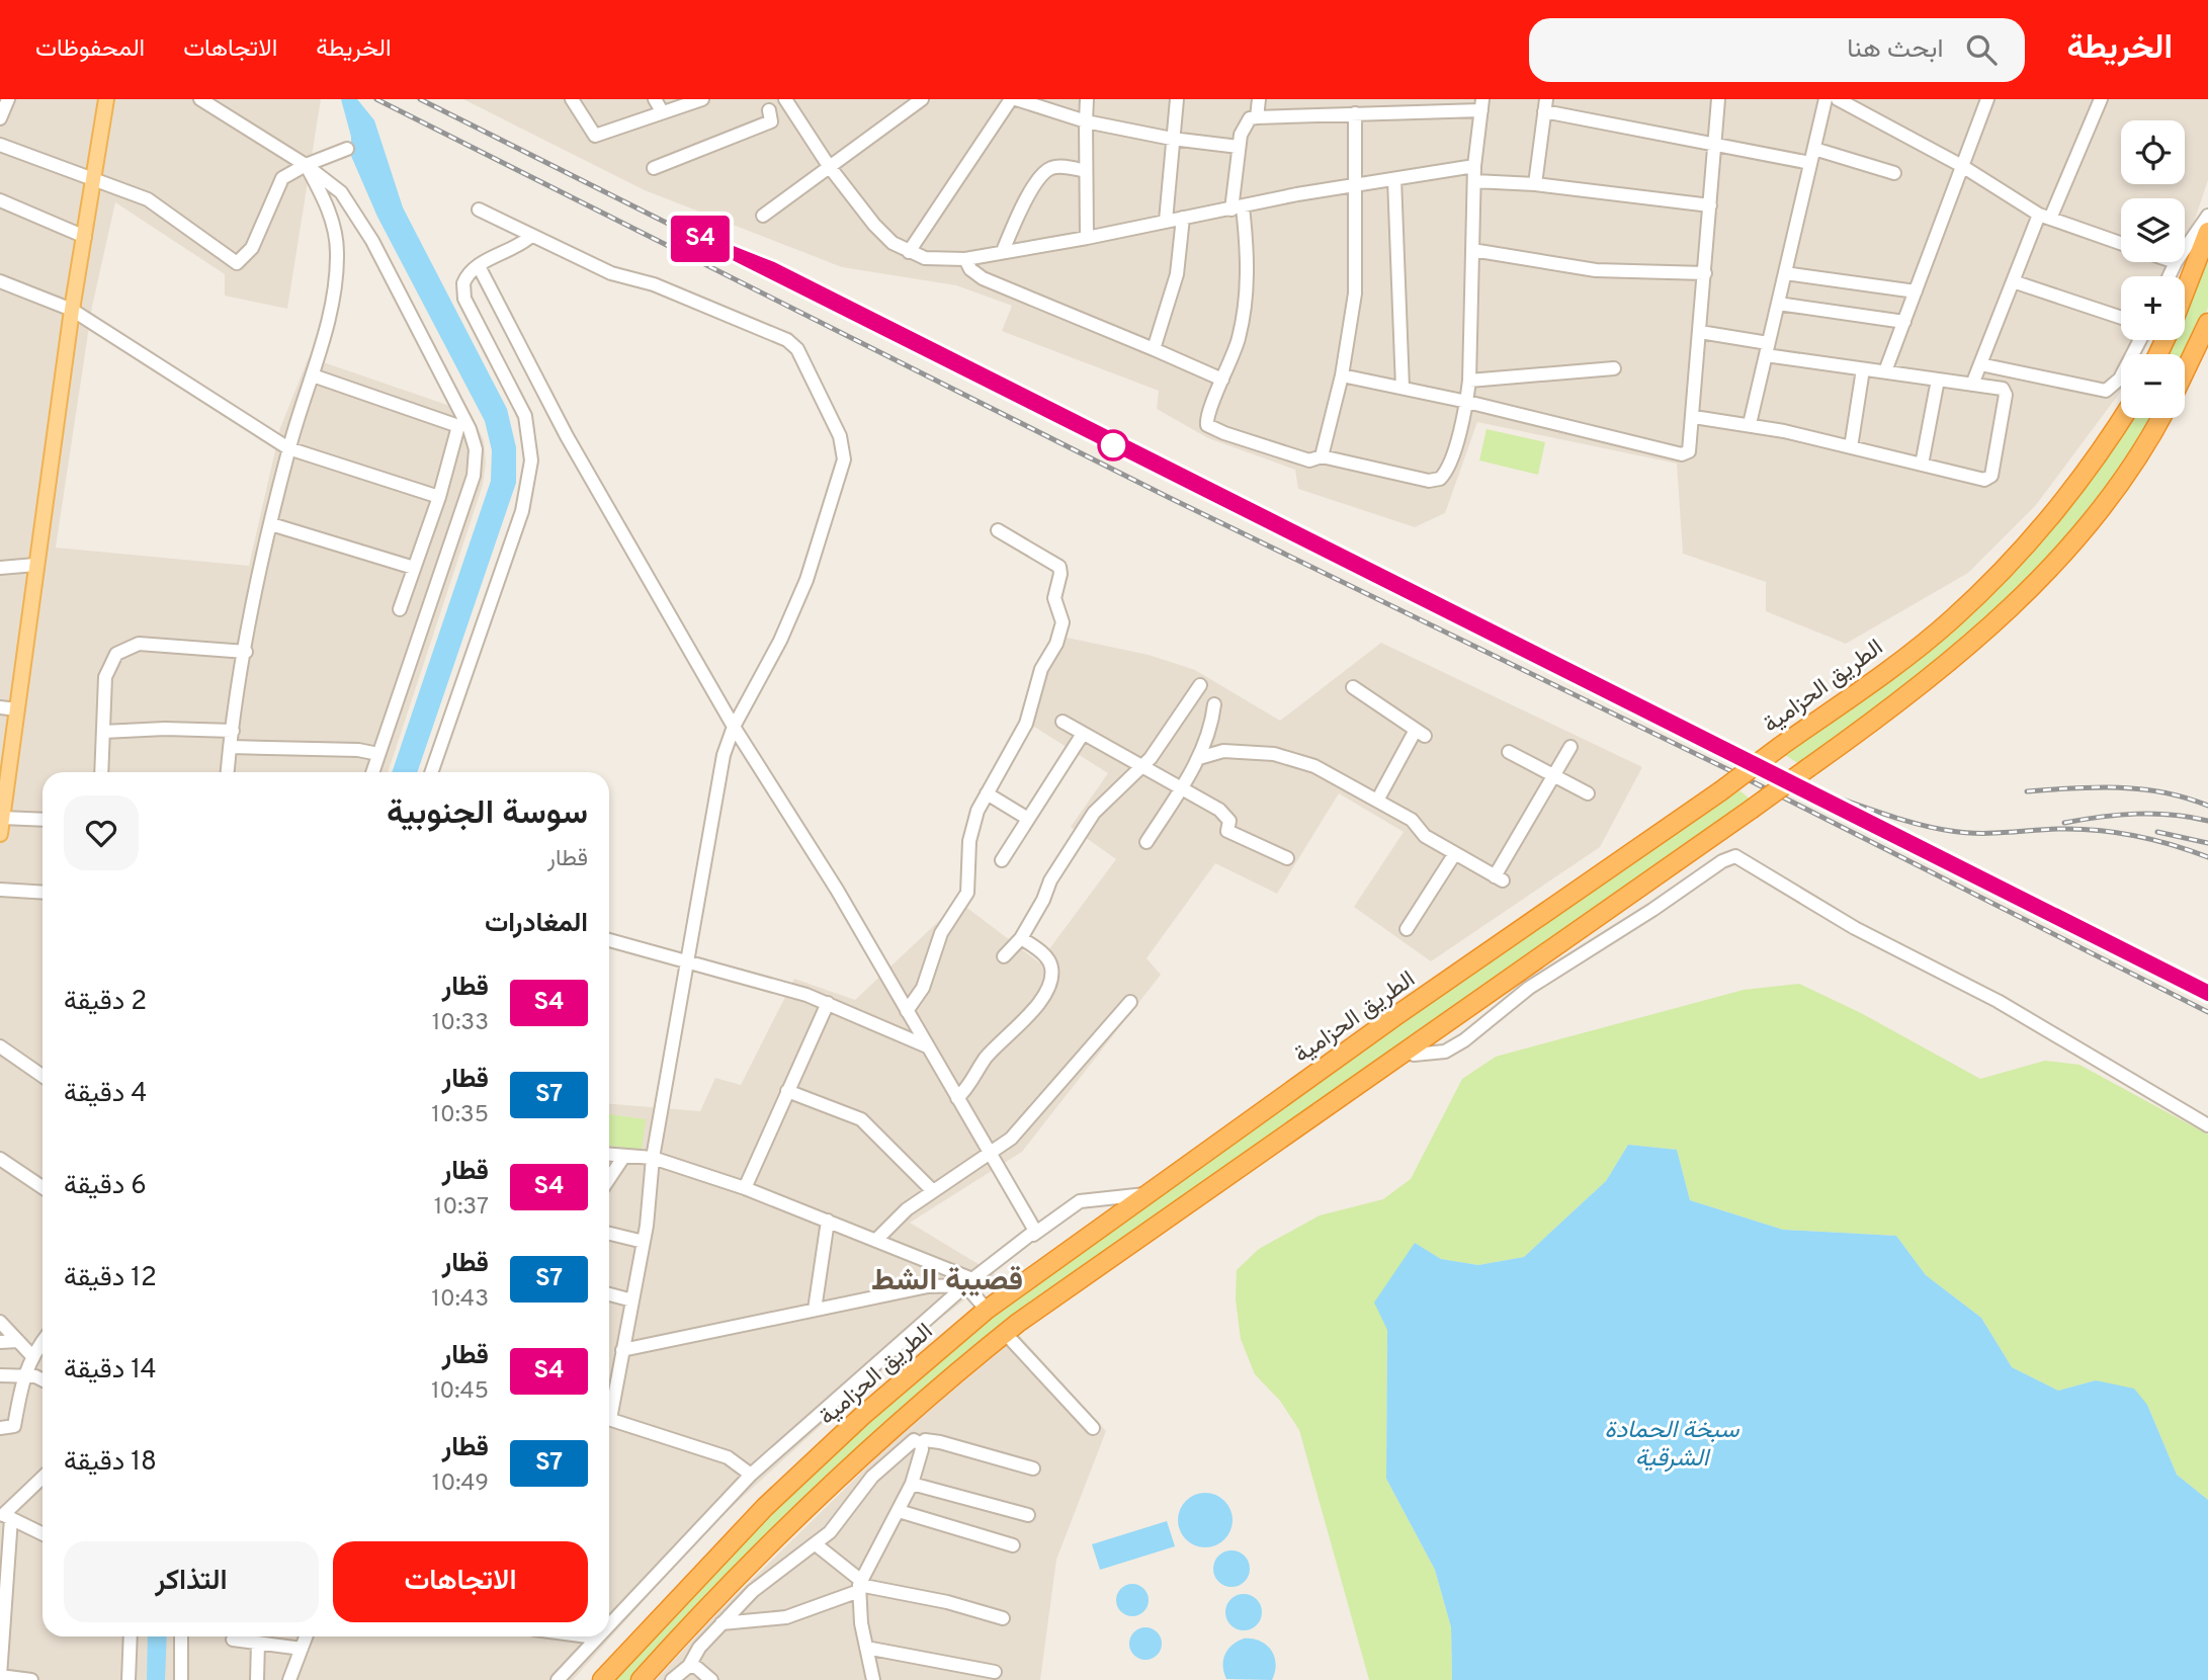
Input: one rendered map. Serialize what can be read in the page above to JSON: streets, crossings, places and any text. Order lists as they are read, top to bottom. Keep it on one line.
{"streets":{"highway":["الطريق الحزامية"]},"districts":["قصيبة الشط"],"water":["سبخة الحمادة الشرقية"],"page":{"header":"الخريطة","search":"ابحث هنا","nav":["الخريطة","الاتجاهات","المحفوظات"],"on_map":"S4","map_buttons":["+","−"],"heading":[["سوسة الجنوبية","قطار"],"المغادرات"],"list":[{"mark":"S4","name":"قطار","note":"10:33","value":"2 دقيقة"},{"mark":"S7","name":"قطار","note":"10:35","value":"4 دقيقة"},{"mark":"S4","name":"قطار","note":"10:37","value":"6 دقيقة"},{"mark":"S7","name":"قطار","note":"10:43","value":"12 دقيقة"},{"mark":"S4","name":"قطار","note":"10:45","value":"14 دقيقة"},{"mark":"S7","name":"قطار","note":"10:49","value":"18 دقيقة"}],"buttons":["الاتجاهات","التذاكر"]}}
